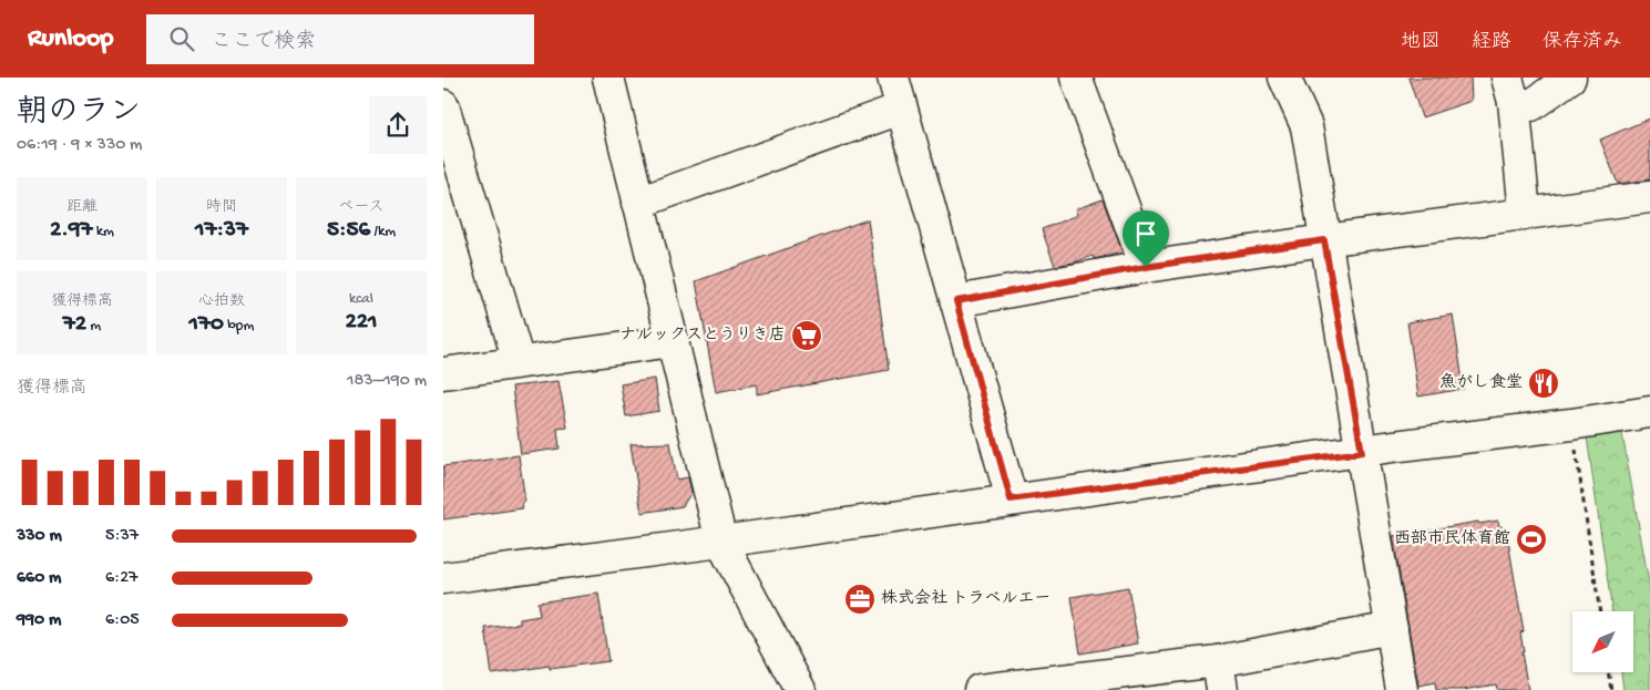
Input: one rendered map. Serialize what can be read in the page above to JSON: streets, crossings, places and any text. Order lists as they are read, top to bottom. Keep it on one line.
{"places":{"supermarket":["ナルックスとうりき店"],"restaurant":["魚がし食堂"],"sports":["西部市民体育館"],"office":["株式会社 トラベルエー"]},"north":"bottom left","page":{"header":"Runloop","search":"ここで検索","nav":["地図","経路","保存済み"],"heading":["朝のラン","06:19 · 9 × 330 m"],"stats":[["距離","2.97 km"],["時間","17:37"],["ペース","5:56 /km"],["獲得標高","72 m"],["心拍数","170 bpm"],["kcal","221"]],"chart":["獲得標高","183–190 m"],"list":[{"name":"330 m","note":"5:37"},{"name":"660 m","note":"6:27"},{"name":"990 m","note":"6:05"}]}}
